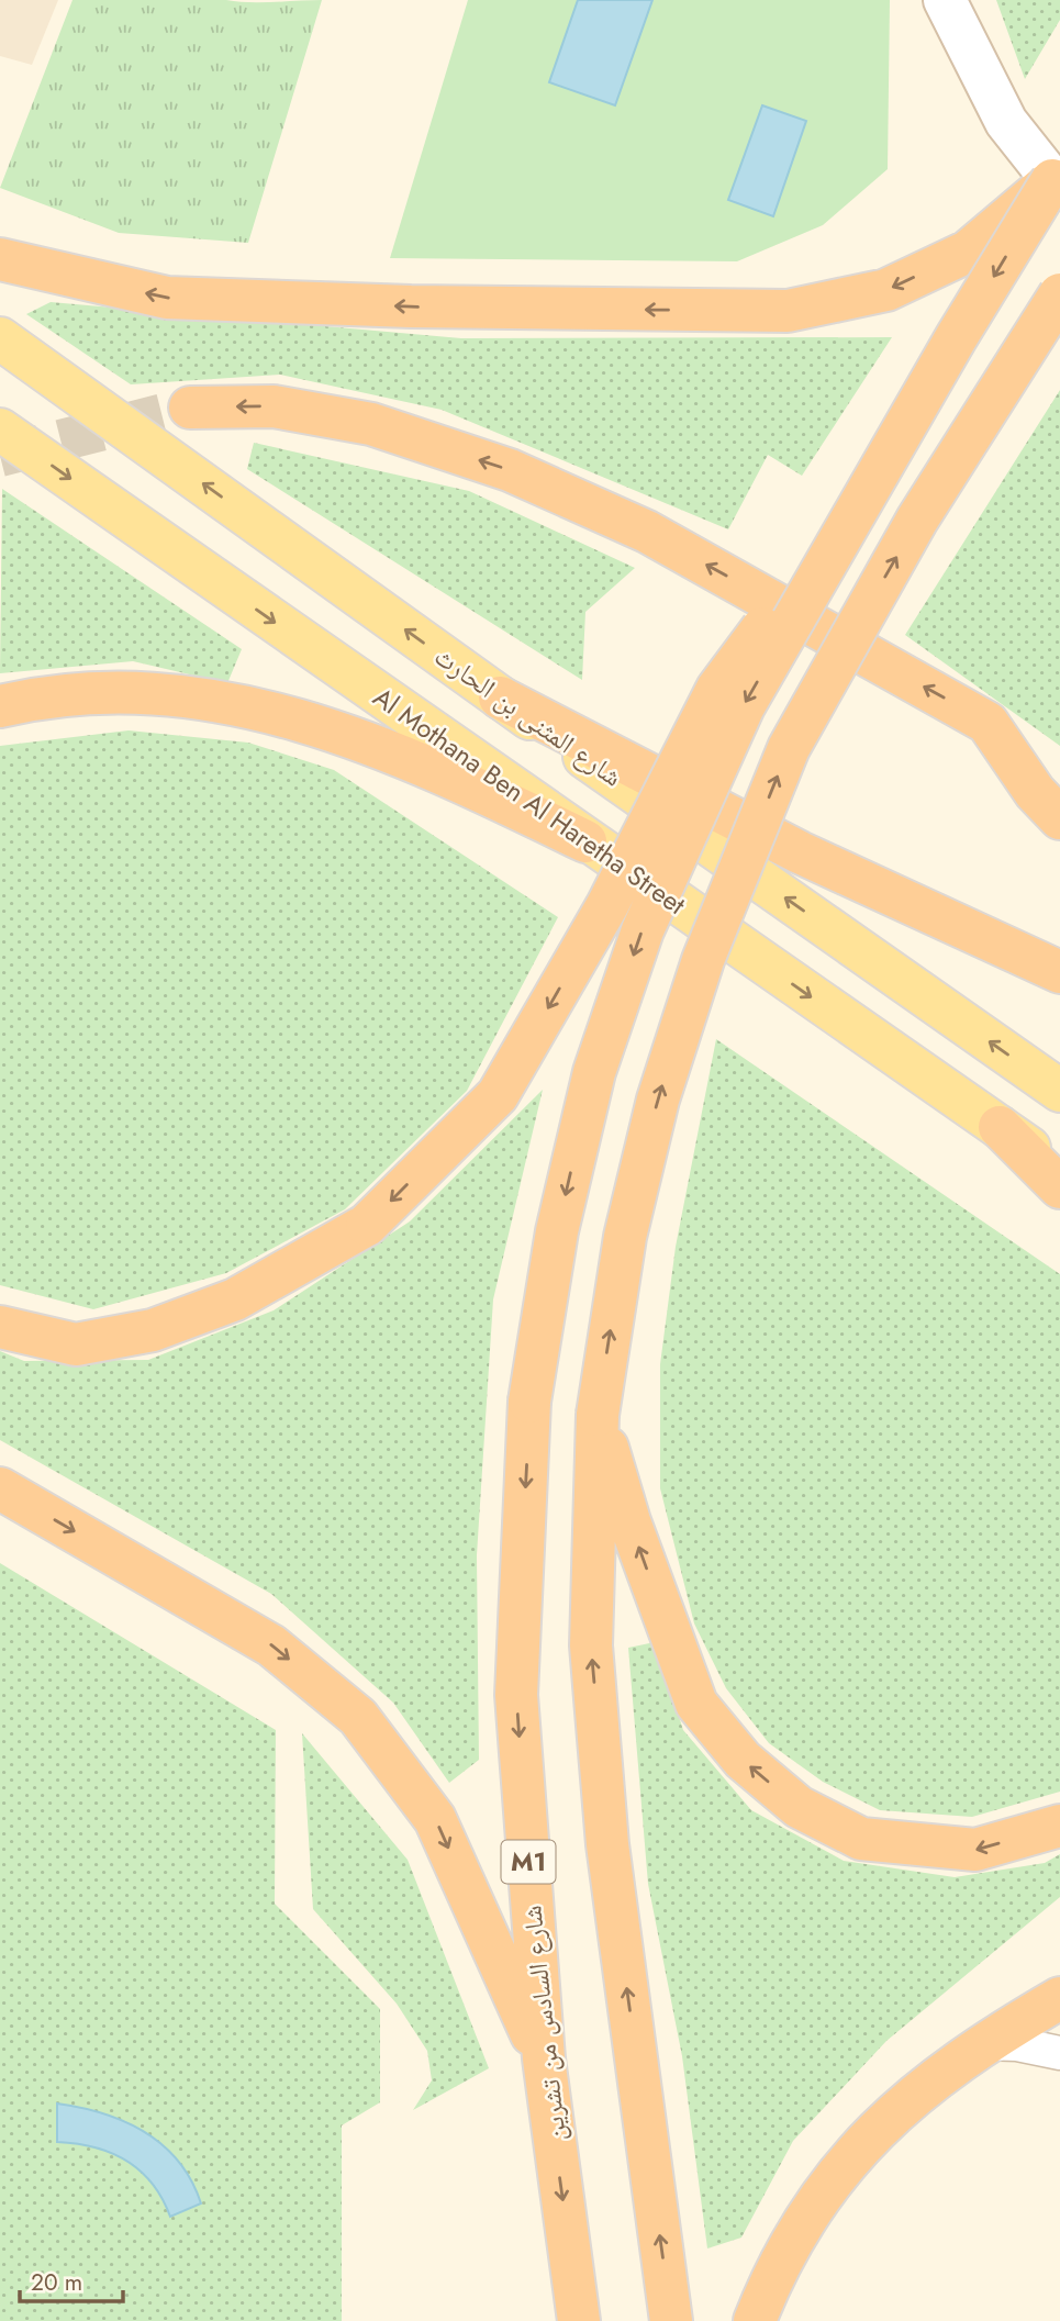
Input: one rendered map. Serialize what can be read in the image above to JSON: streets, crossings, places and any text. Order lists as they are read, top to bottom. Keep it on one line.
{"streets":{"highway":["M1","شارع السادس من تشرين"],"main road":["شارع المثنى بن الحارث","Al Mothana Ben Al Haretha Street"]},"one_way":["شارع المثنى بن الحارث","Al Mothana Ben Al Haretha Street"],"scale_bar":"20 m"}
